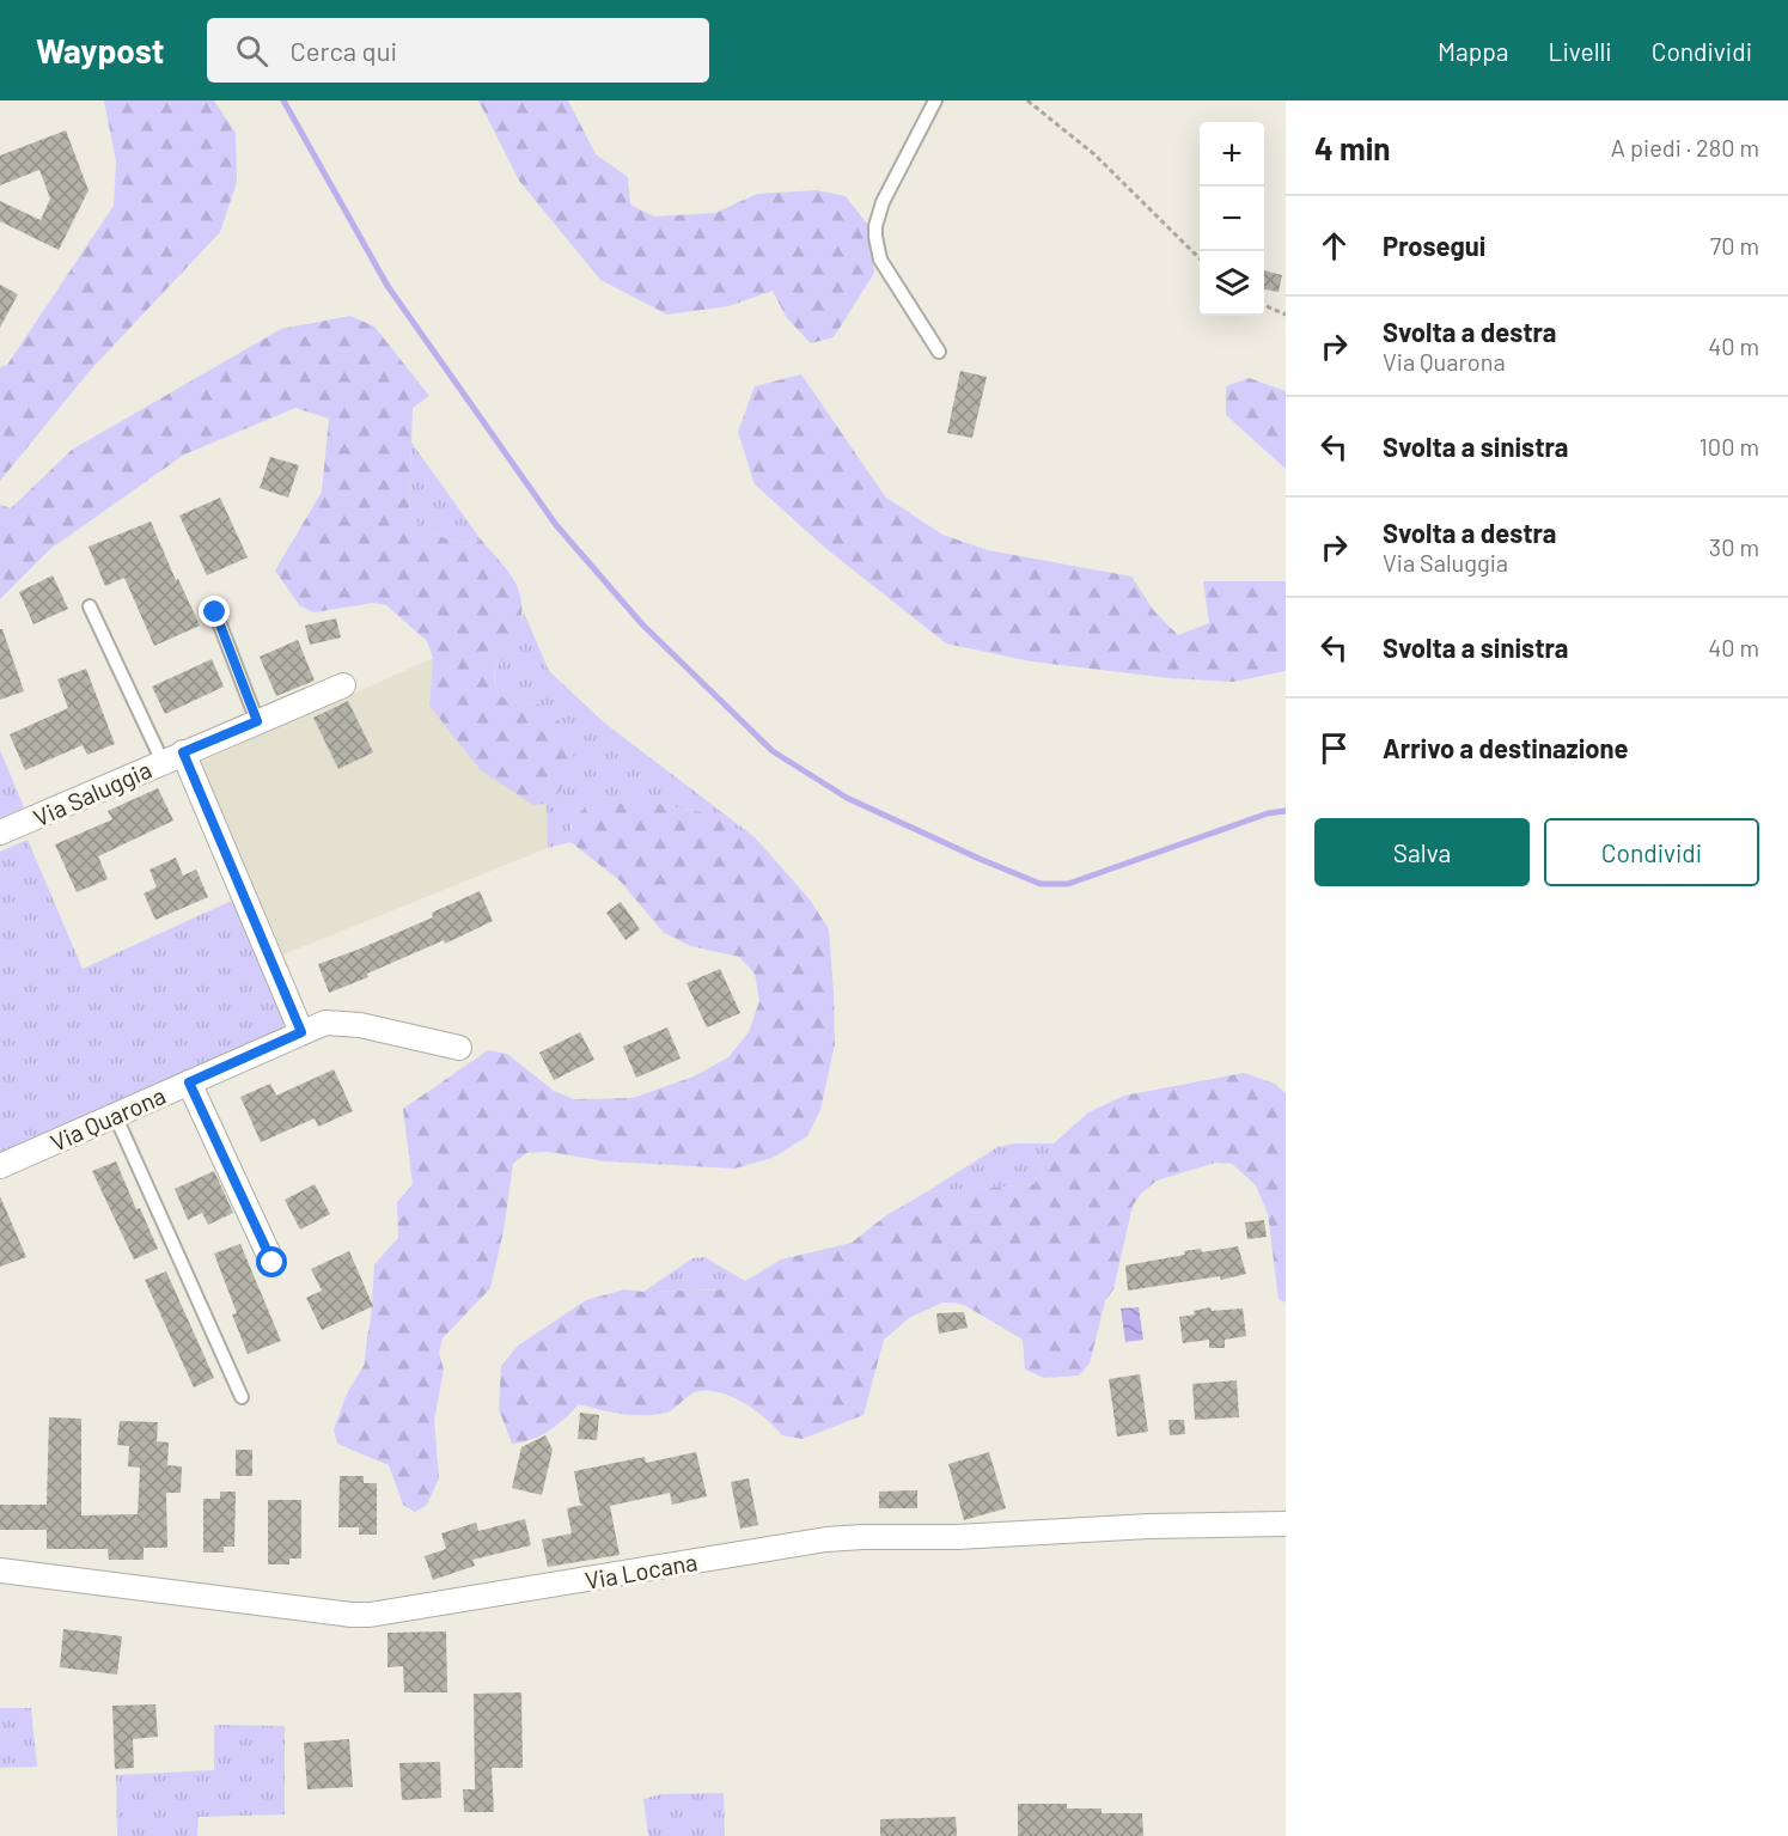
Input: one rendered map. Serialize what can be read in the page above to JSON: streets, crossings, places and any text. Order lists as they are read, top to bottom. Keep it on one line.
{"streets":{"street":["Via Saluggia","Via Quarona","Via Locana"]},"page":{"header":"Waypost","search":"Cerca qui","nav":["Mappa","Livelli","Condividi"],"heading":["4 min","A piedi · 280 m"],"map_buttons":["+","−"],"list":[["Prosegui","70 m"],["Svolta a destra","Via Quarona","40 m"],["Svolta a sinistra","100 m"],["Svolta a destra","Via Saluggia","30 m"],["Svolta a sinistra","40 m"],"Arrivo a destinazione"],"buttons":["Salva","Condividi"]}}
